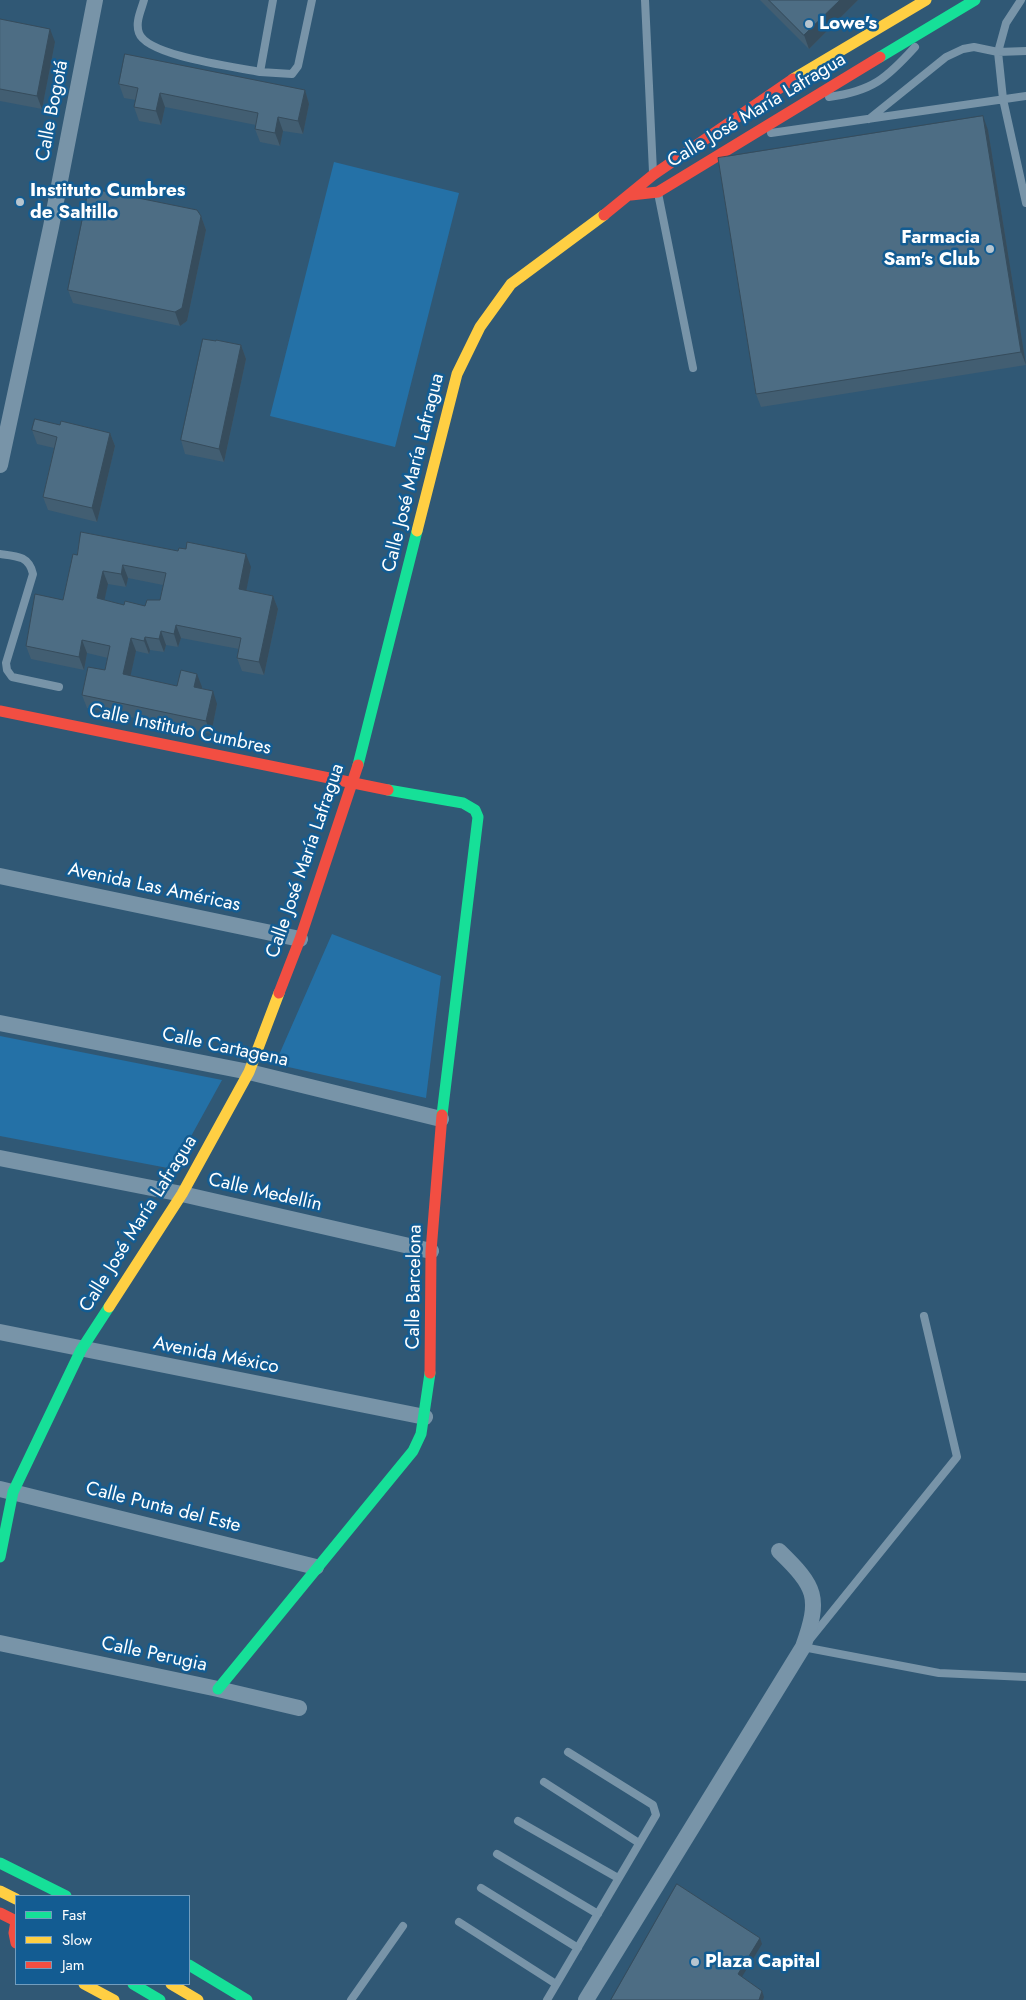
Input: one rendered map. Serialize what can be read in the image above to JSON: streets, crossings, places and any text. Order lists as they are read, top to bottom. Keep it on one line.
{"streets":{"main road":["Calle José María Lafragua","Calle Instituto Cumbres","Calle Barcelona"],"street":["Calle Bogotá","Avenida Las Américas","Calle Cartagena","Calle Medellín","Avenida México","Calle Punta del Este","Calle Perugia"]},"crossings":[["Calle José María Lafragua","Calle Instituto Cumbres"],["Calle José María Lafragua","Avenida Las Américas"],["Calle José María Lafragua","Calle Cartagena"],["Calle José María Lafragua","Calle Medellín"],["Calle José María Lafragua","Avenida México"],["Calle José María Lafragua","Calle Punta del Este"],["Calle Instituto Cumbres","Calle Barcelona"],["Calle Cartagena","Calle Barcelona"],["Calle Medellín","Calle Barcelona"],["Calle Barcelona","Avenida México"],["Calle Barcelona","Calle Punta del Este"],["Calle Barcelona","Calle Perugia"]],"places":["Lowe's","Instituto Cumbres de Saltillo","Farmacia Sam's Club","Plaza Capital"],"legend":["Fast","Slow","Jam"]}
